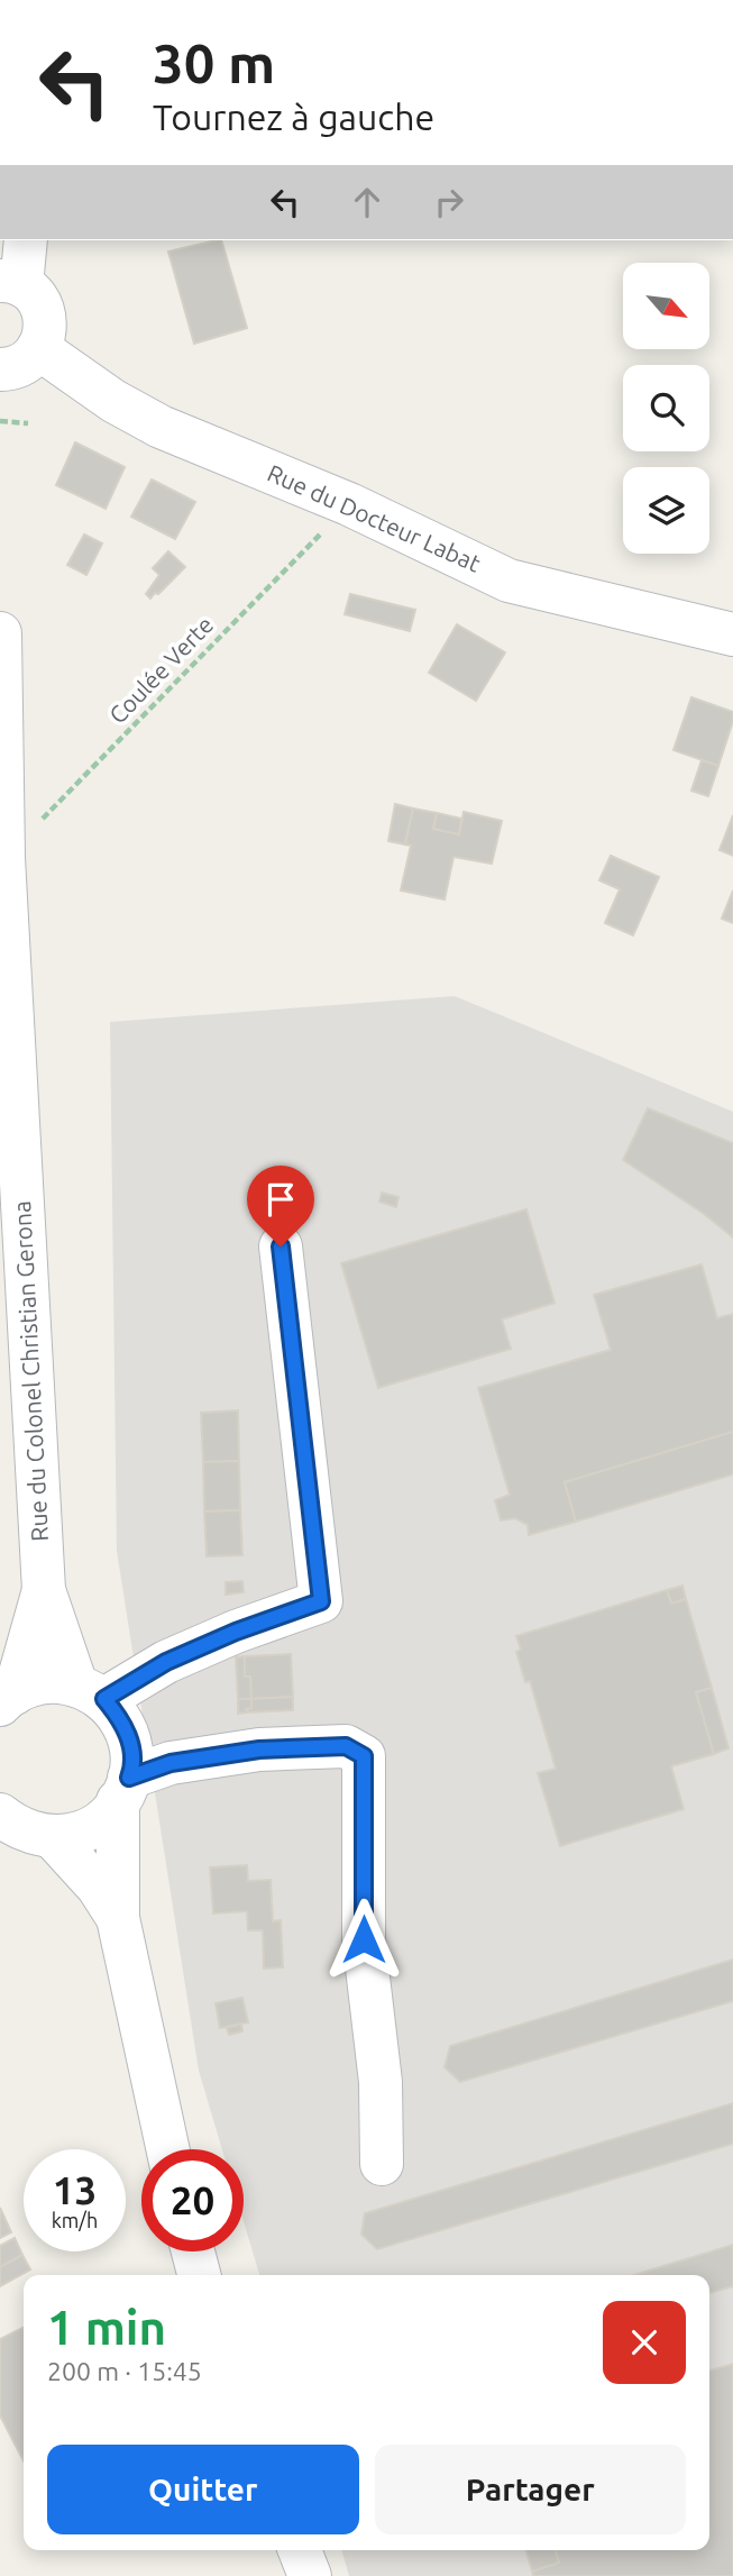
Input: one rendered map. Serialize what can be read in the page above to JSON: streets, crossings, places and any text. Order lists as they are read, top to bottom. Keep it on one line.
{"streets":{"street":["Rue du Docteur Labat","Rue du Colonel Christian Gerona"],"path":["Coulée Verte"]},"crossings":[["Rue du Docteur Labat","Coulée Verte"],["Coulée Verte","Rue du Colonel Christian Gerona"]],"north":"bottom right","page":{"turn":["30 m","Tournez à gauche"],"speed":"13 km/h","limit":"20","heading":["1 min","200 m · 15:45"],"buttons":["Quitter","Partager"]}}
